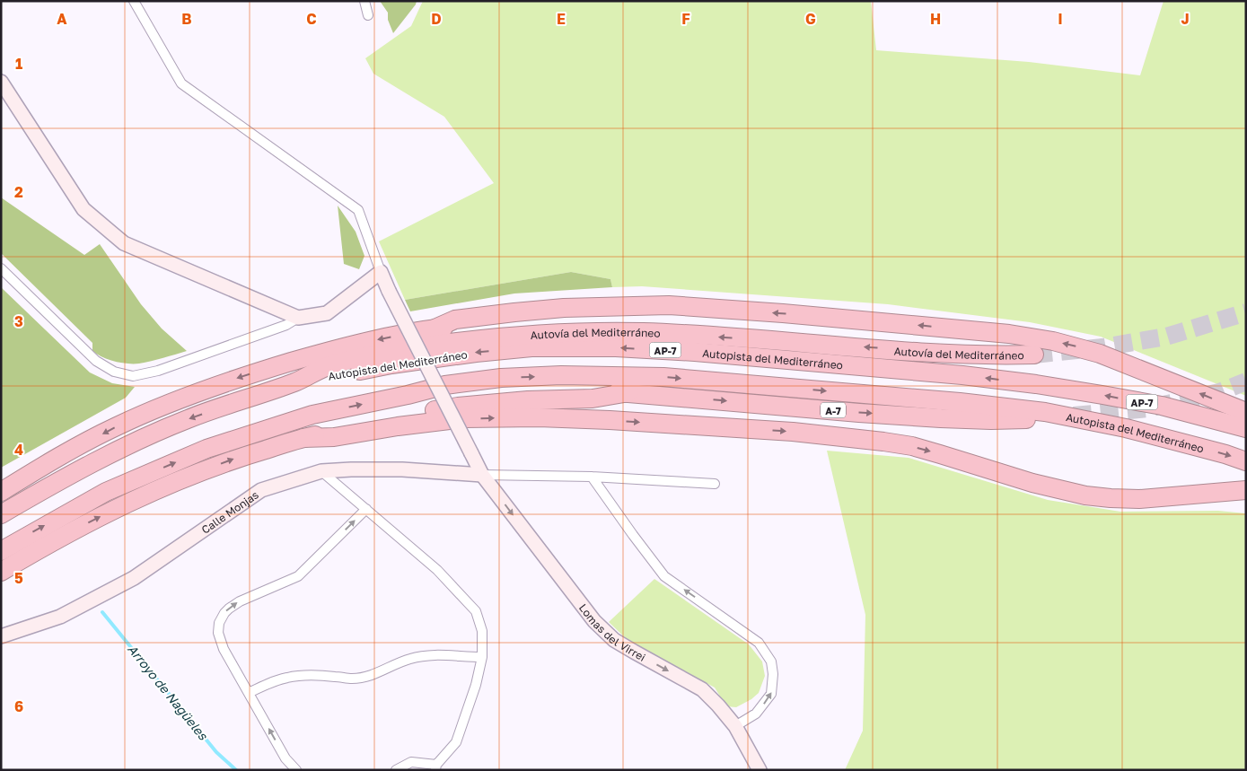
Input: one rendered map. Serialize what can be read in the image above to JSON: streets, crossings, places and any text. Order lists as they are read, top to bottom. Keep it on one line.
{"streets":{"highway":["Autovía del Mediterráneo","AP-7","Autopista del Mediterráneo","A-7"],"street":["Calle Monjas","Lomas del Virrei"]},"crossings":[["Autovía del Mediterráneo","Autopista del Mediterráneo"],["Autopista del Mediterráneo","A-7"],["Calle Monjas","Lomas del Virrei"]],"water":["Arroyo de Nagüeles"],"grid":{"columns":["A","B","C","D","E","F","G","H","I","J"],"rows":["1","2","3","4","5","6"]}}
